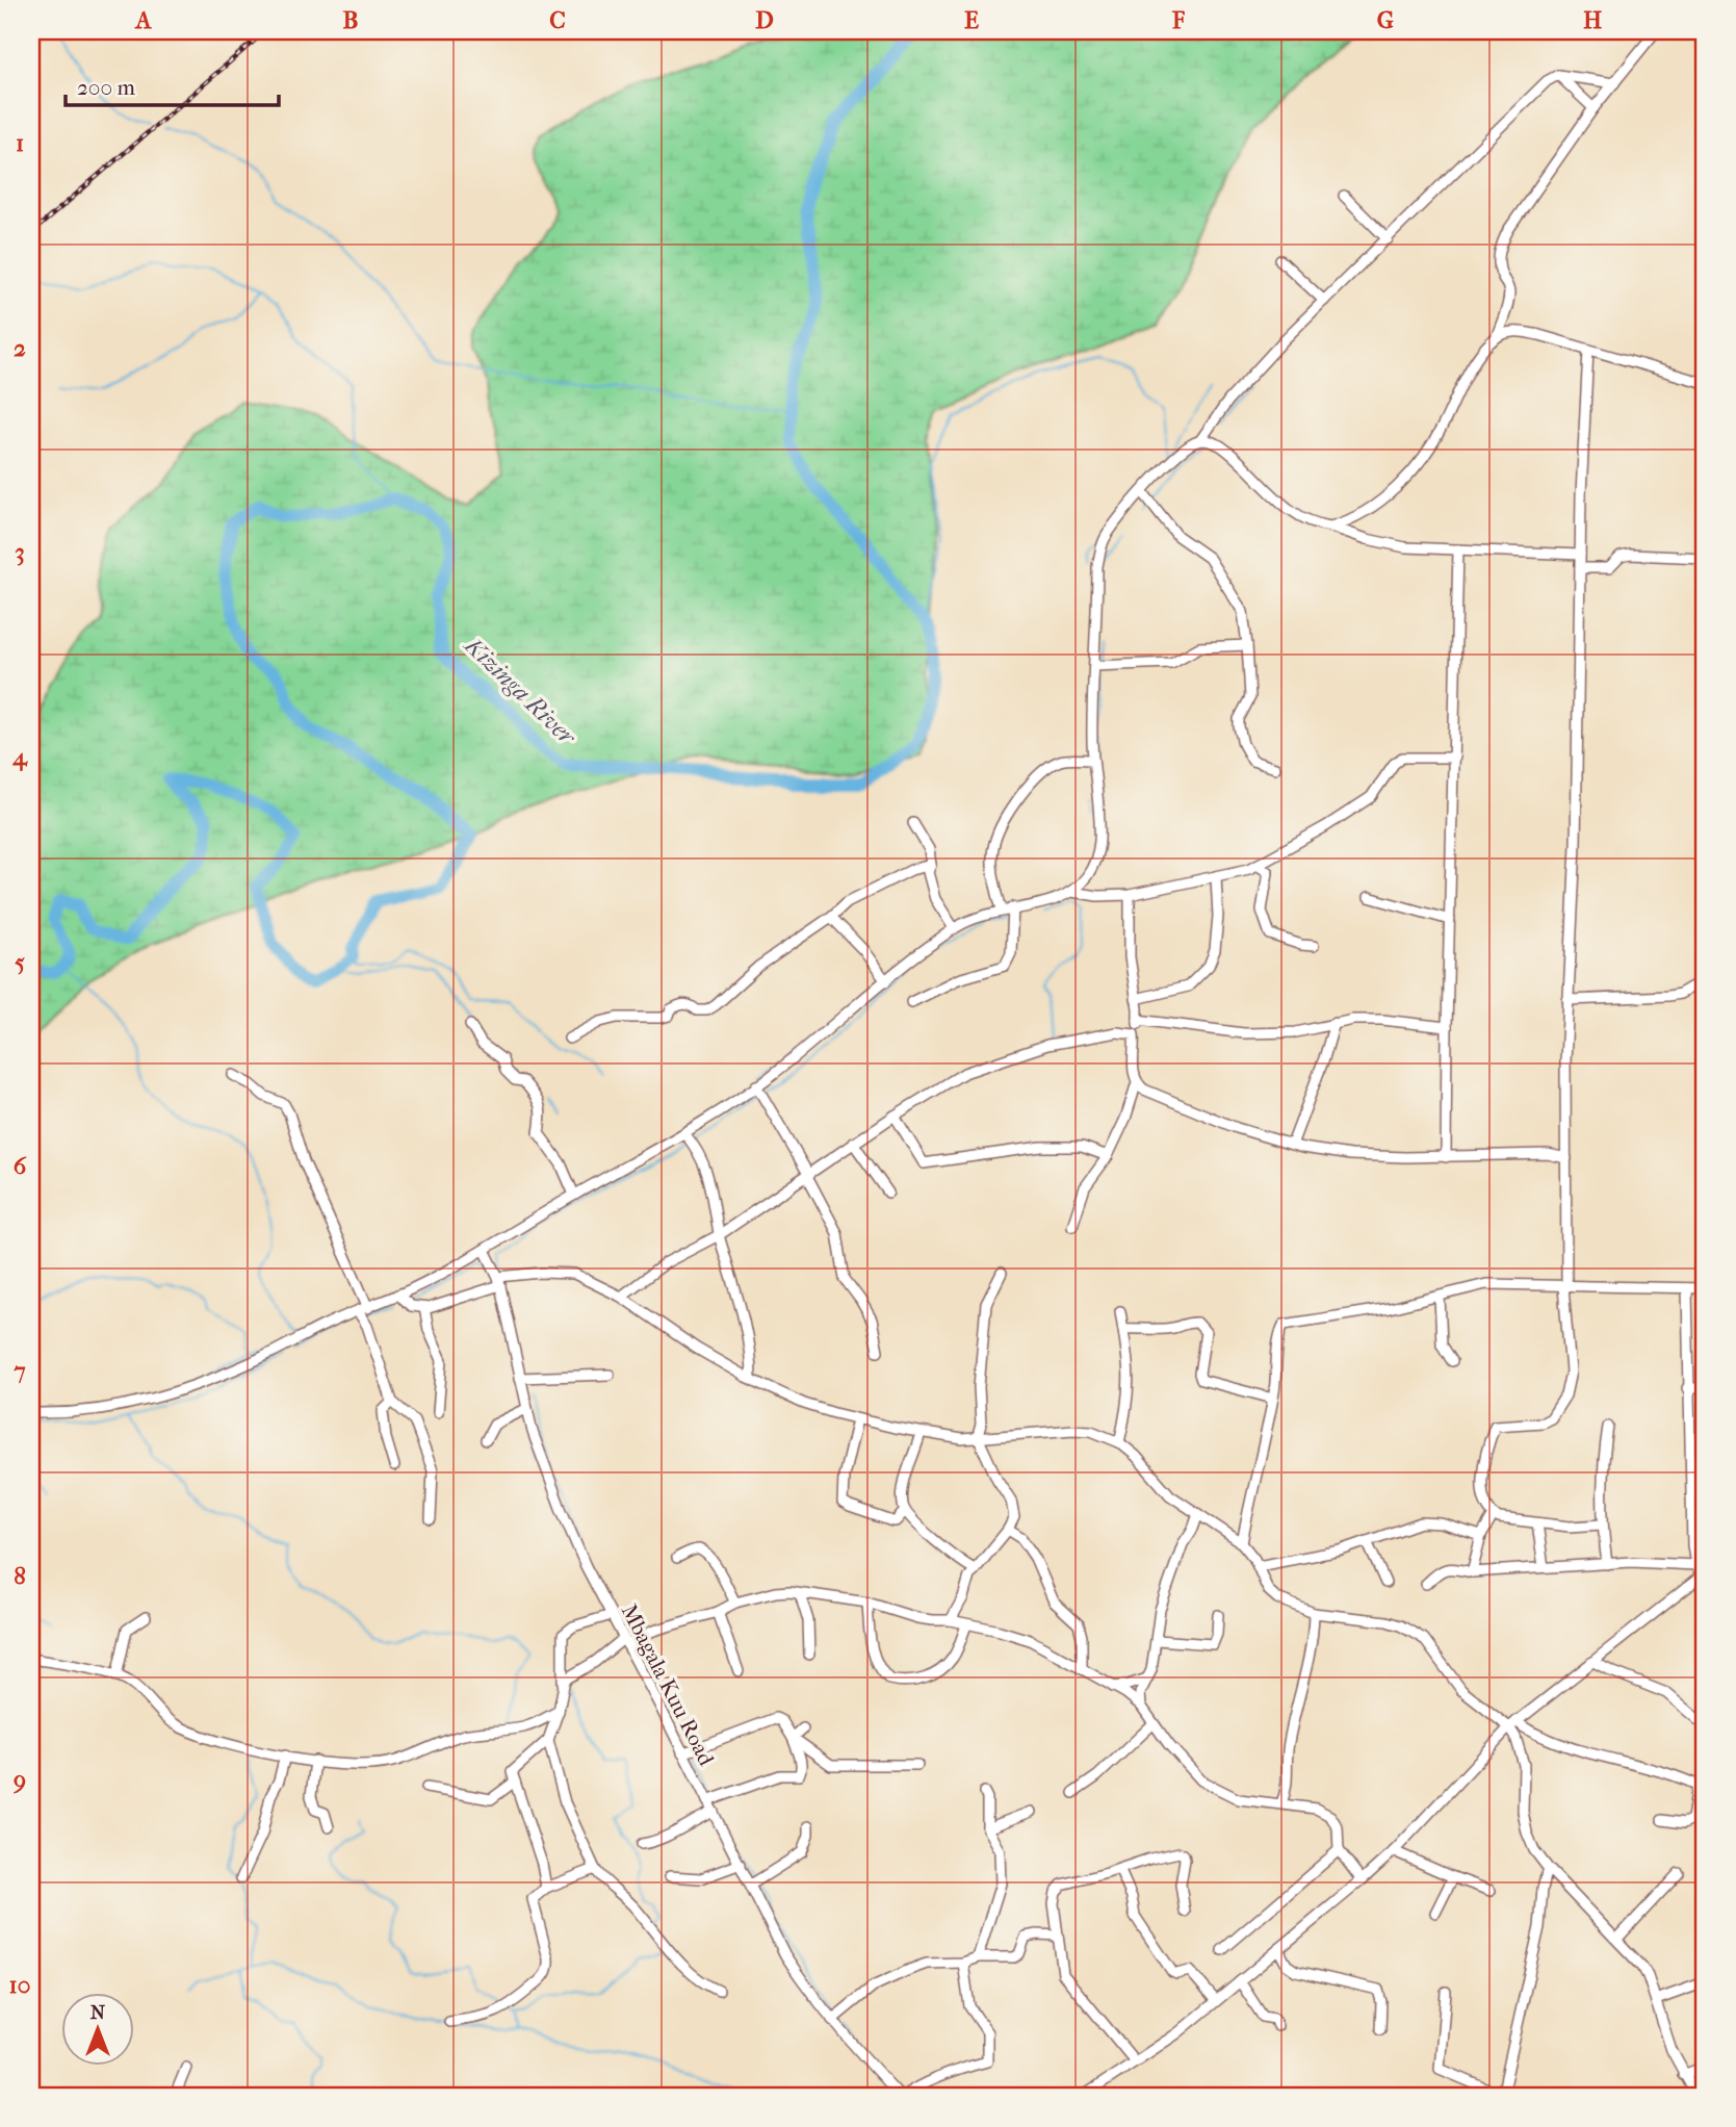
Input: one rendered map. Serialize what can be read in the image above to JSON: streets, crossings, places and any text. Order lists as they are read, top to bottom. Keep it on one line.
{"streets":{"street":["Mbagala Kuu Road"]},"water":["Kizinga River"],"scale_bar":"200 m","north":"top","grid":{"columns":["A","B","C","D","E","F","G","H"],"rows":["1","2","3","4","5","6","7","8","9","10"]}}
